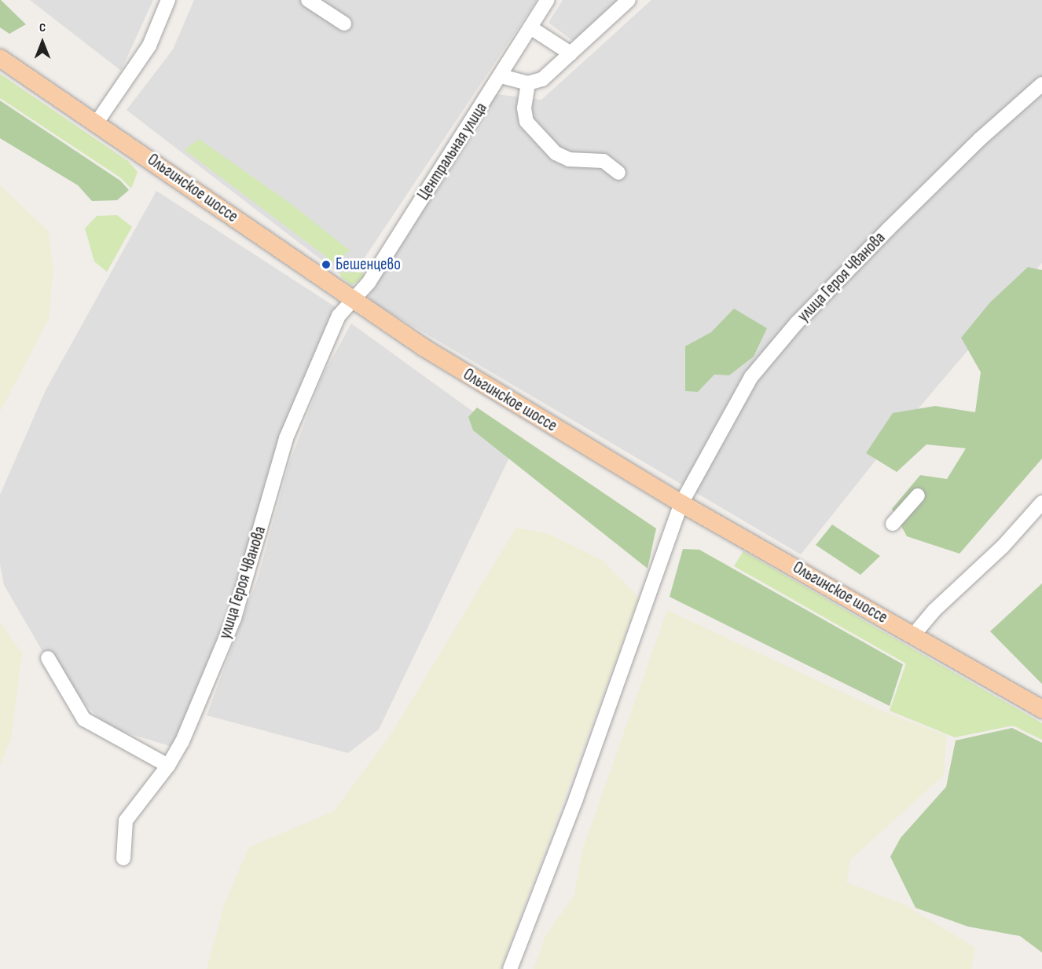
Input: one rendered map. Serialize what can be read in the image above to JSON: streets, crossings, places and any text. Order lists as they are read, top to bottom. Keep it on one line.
{"streets":{"main road":["Ольгинское шоссе"],"street":["Центральная улица","улица Героя Чванова"]},"crossings":[["Центральная улица","Ольгинское шоссе"],["Центральная улица","улица Героя Чванова"],["Ольгинское шоссе","улица Героя Чванова"]],"places":["Бешенцево"],"north":"top"}
